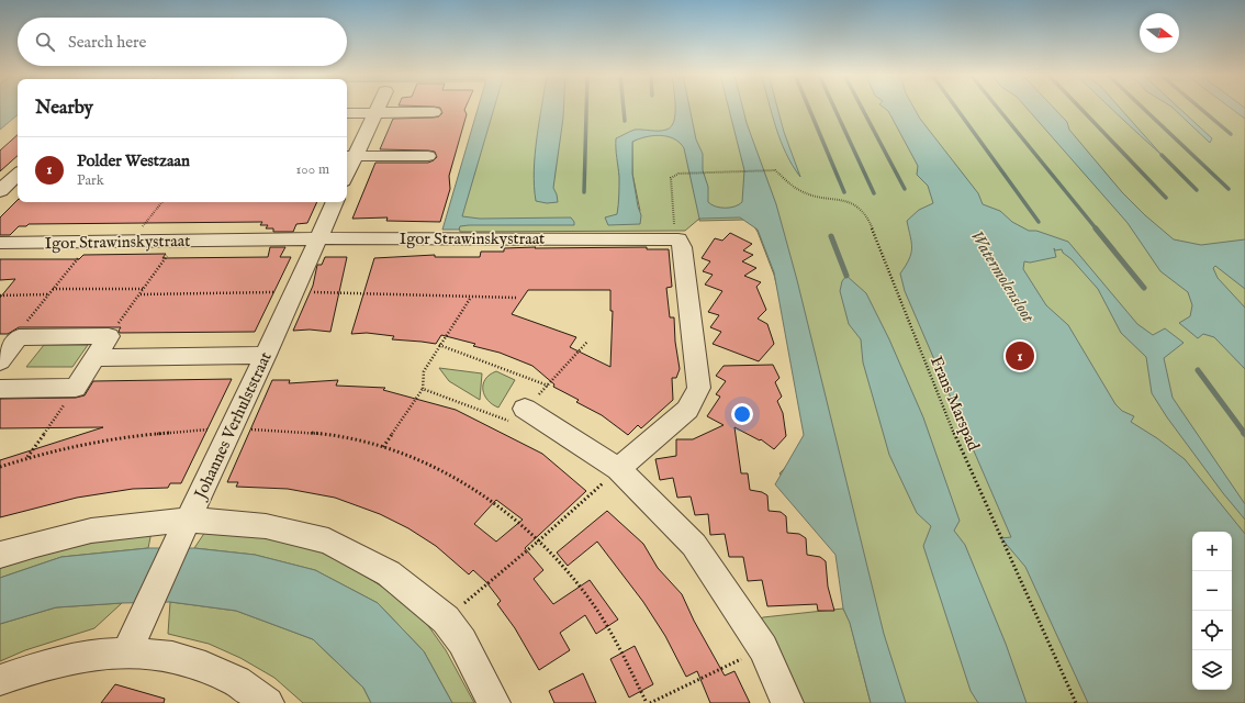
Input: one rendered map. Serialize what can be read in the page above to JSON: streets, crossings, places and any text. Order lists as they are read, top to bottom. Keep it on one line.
{"streets":{"street":["Igor Strawinskystraat","Johannes Verhulststraat"],"path":["Frans Marspad"]},"crossings":[["Igor Strawinskystraat","Frans Marspad"],["Igor Strawinskystraat","Johannes Verhulststraat"]],"water":["Watermolensloot"],"north":"right","page":{"search":"Search here","heading":"Nearby","list":[{"mark":"1","name":"Polder Westzaan","note":"Park","value":"100 m"}],"pins":"1","map_buttons":["+","−"]}}
